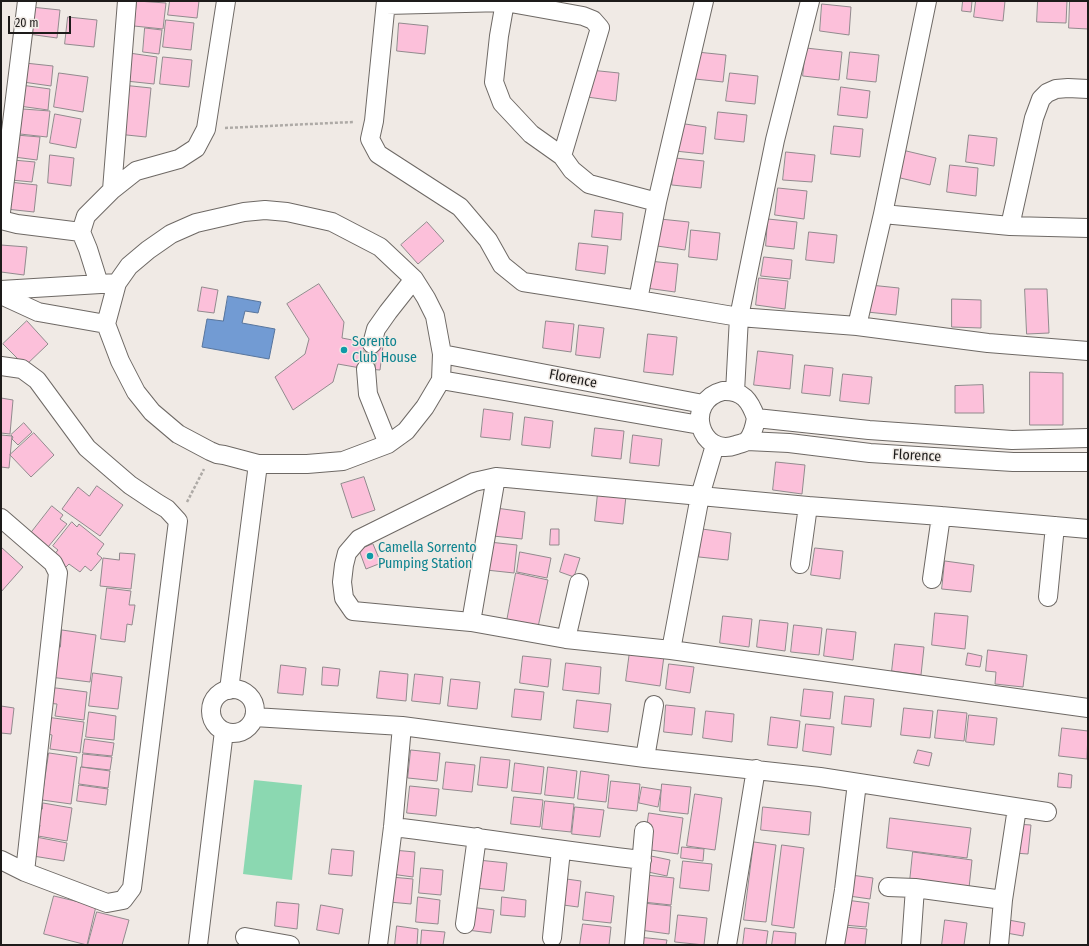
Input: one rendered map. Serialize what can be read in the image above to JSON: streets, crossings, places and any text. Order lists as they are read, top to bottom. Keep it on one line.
{"streets":{"street":["Florence"]},"places":["Sorento Club House","Camella Sorrento Pumping Station"],"scale_bar":"20 m"}
